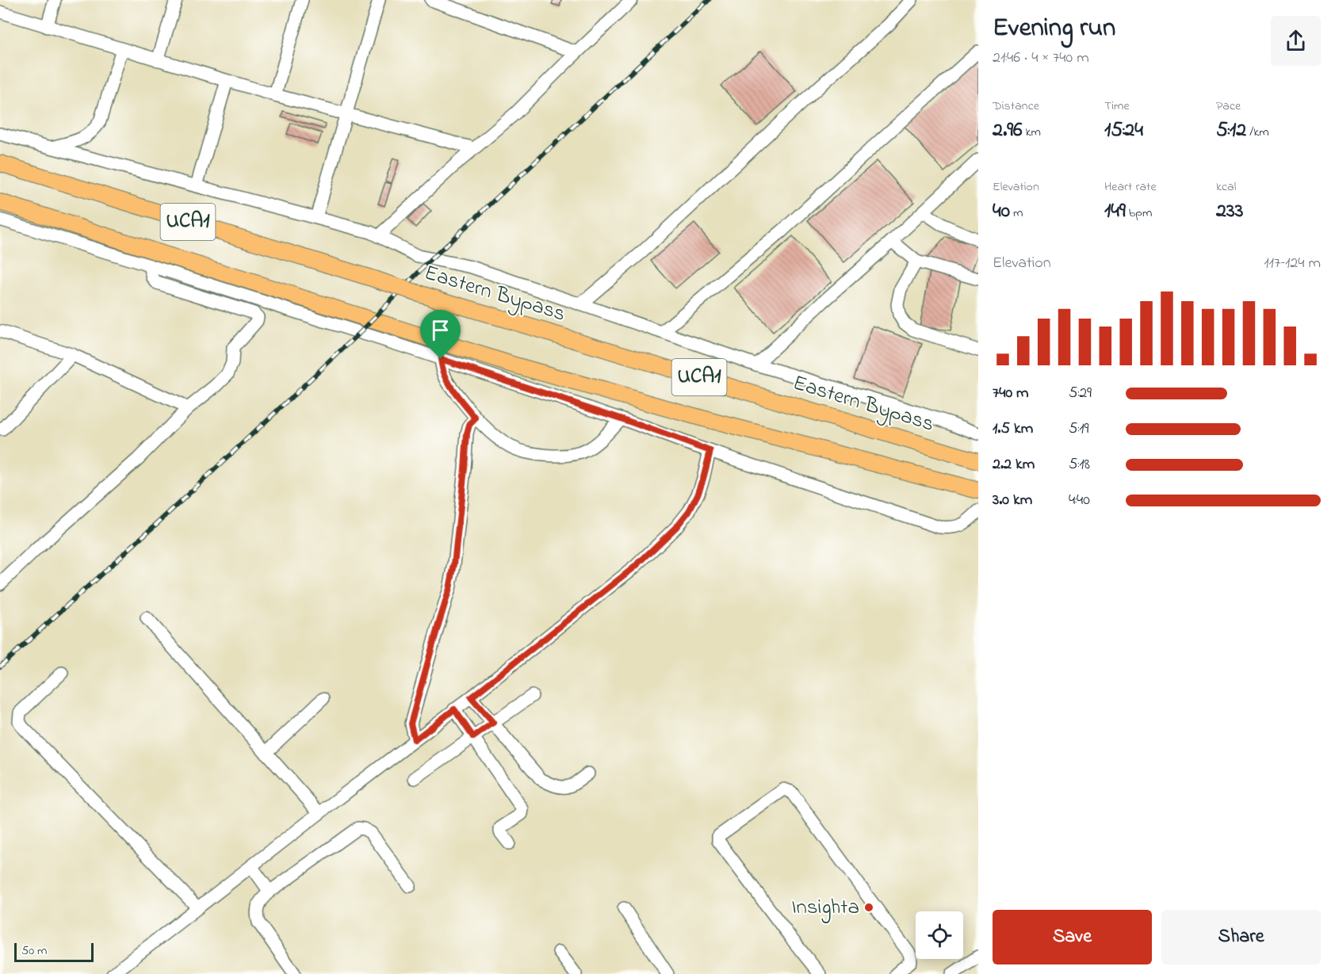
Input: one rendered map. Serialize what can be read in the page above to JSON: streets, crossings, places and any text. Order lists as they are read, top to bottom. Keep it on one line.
{"streets":{"main road":["UCA1","Eastern Bypass"]},"places":["Insighta"],"scale_bar":"50 m","page":{"heading":["Evening run","21:46 · 4 × 740 m"],"stats":[["Distance","2.96 km"],["Time","15:24"],["Pace","5:12 /km"],["Elevation","40 m"],["Heart rate","149 bpm"],["kcal","233"]],"chart":["Elevation","117–124 m"],"list":[{"name":"740 m","note":"5:29"},{"name":"1.5 km","note":"5:19"},{"name":"2.2 km","note":"5:18"},{"name":"3.0 km","note":"4:40"}],"buttons":["Save","Share"],"scale":"50 m"}}
